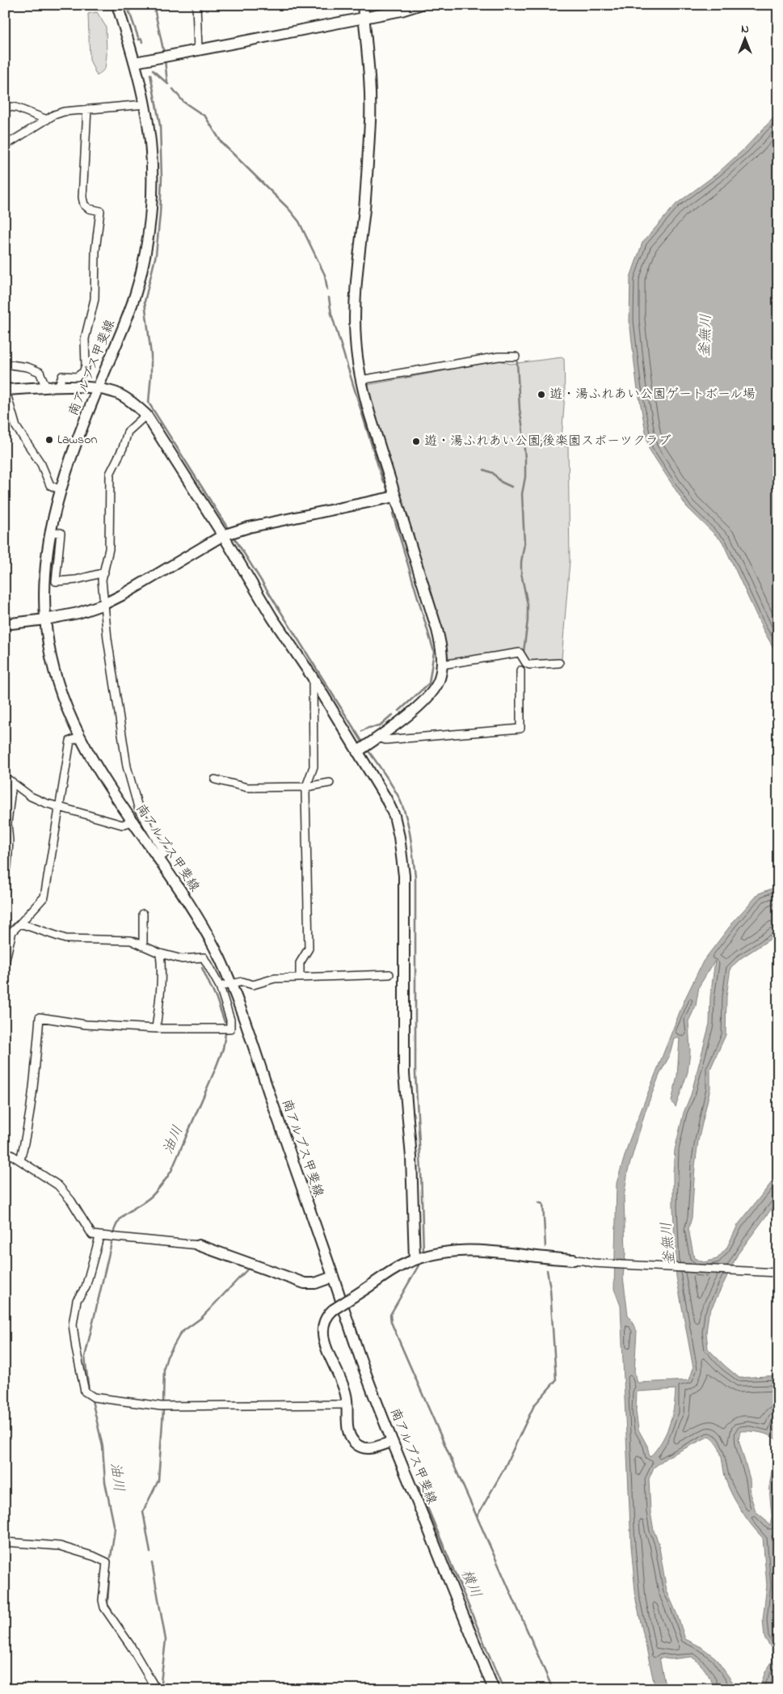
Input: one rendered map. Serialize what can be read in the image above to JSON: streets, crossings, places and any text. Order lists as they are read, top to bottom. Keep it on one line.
{"streets":{"street":["南アルプス甲斐線"]},"water":["釜無川","油川","横川"],"places":["遊・湯ふれあい公園ゲートボール場","Lawson","遊・湯ふれあい公園;後楽園スポーツクラブ"],"north":"top"}
